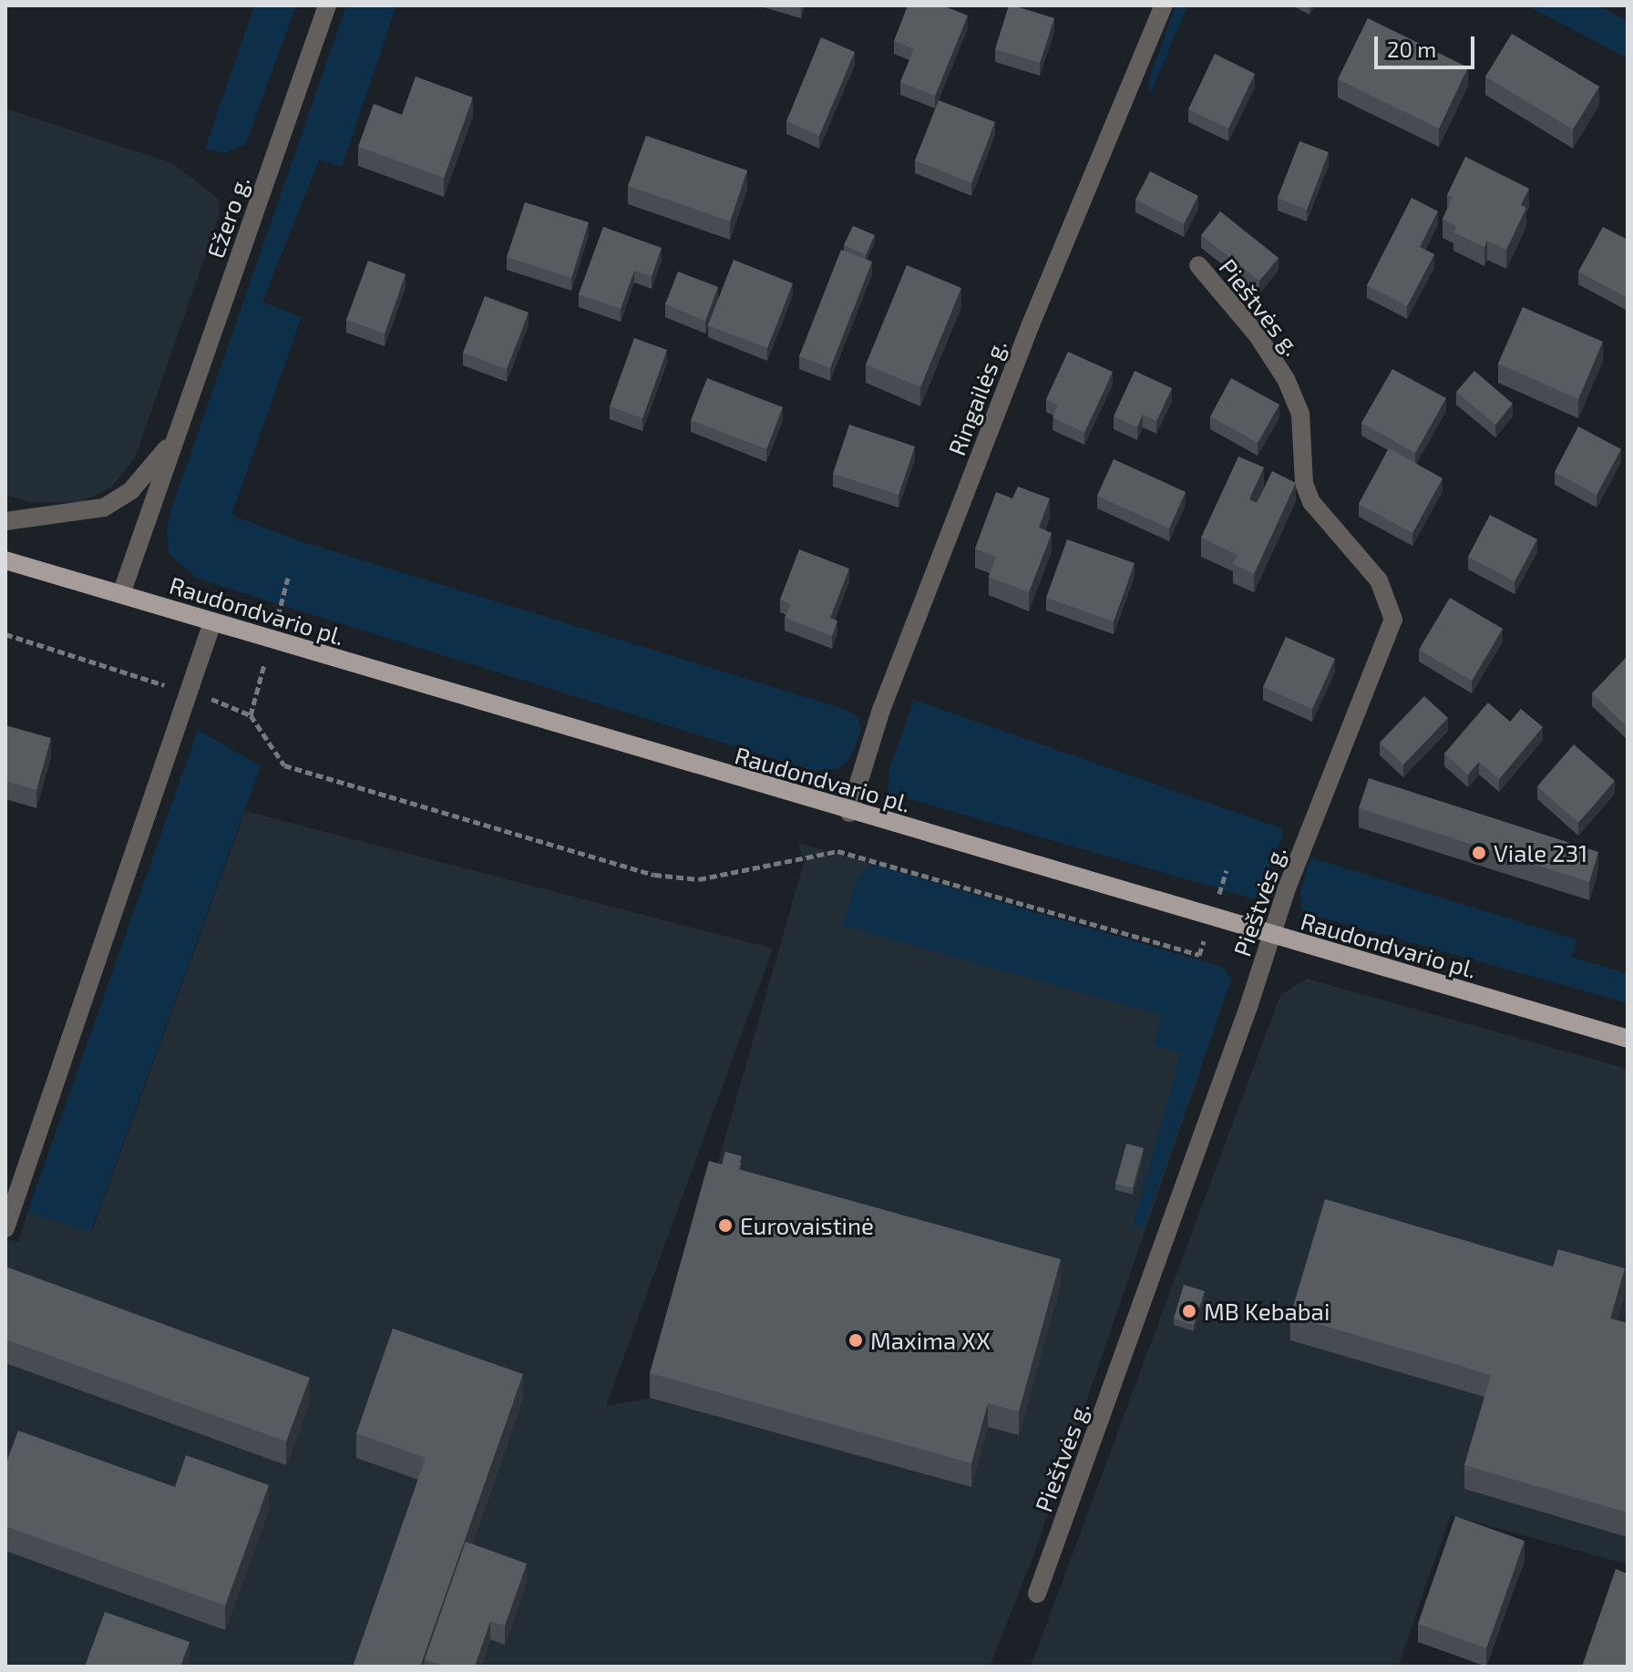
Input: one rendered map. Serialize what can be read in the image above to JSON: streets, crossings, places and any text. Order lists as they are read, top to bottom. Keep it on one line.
{"streets":{"main road":["Raudondvario pl."],"street":["Ežero g.","Pieštvės g.","Ringailės g."]},"crossings":[["Ežero g.","Raudondvario pl."],["Pieštvės g.","Raudondvario pl."],["Ringailės g.","Raudondvario pl."]],"places":["Viale 231","Eurovaistinė","MB Kebabai","Maxima XX"],"scale_bar":"20 m"}
